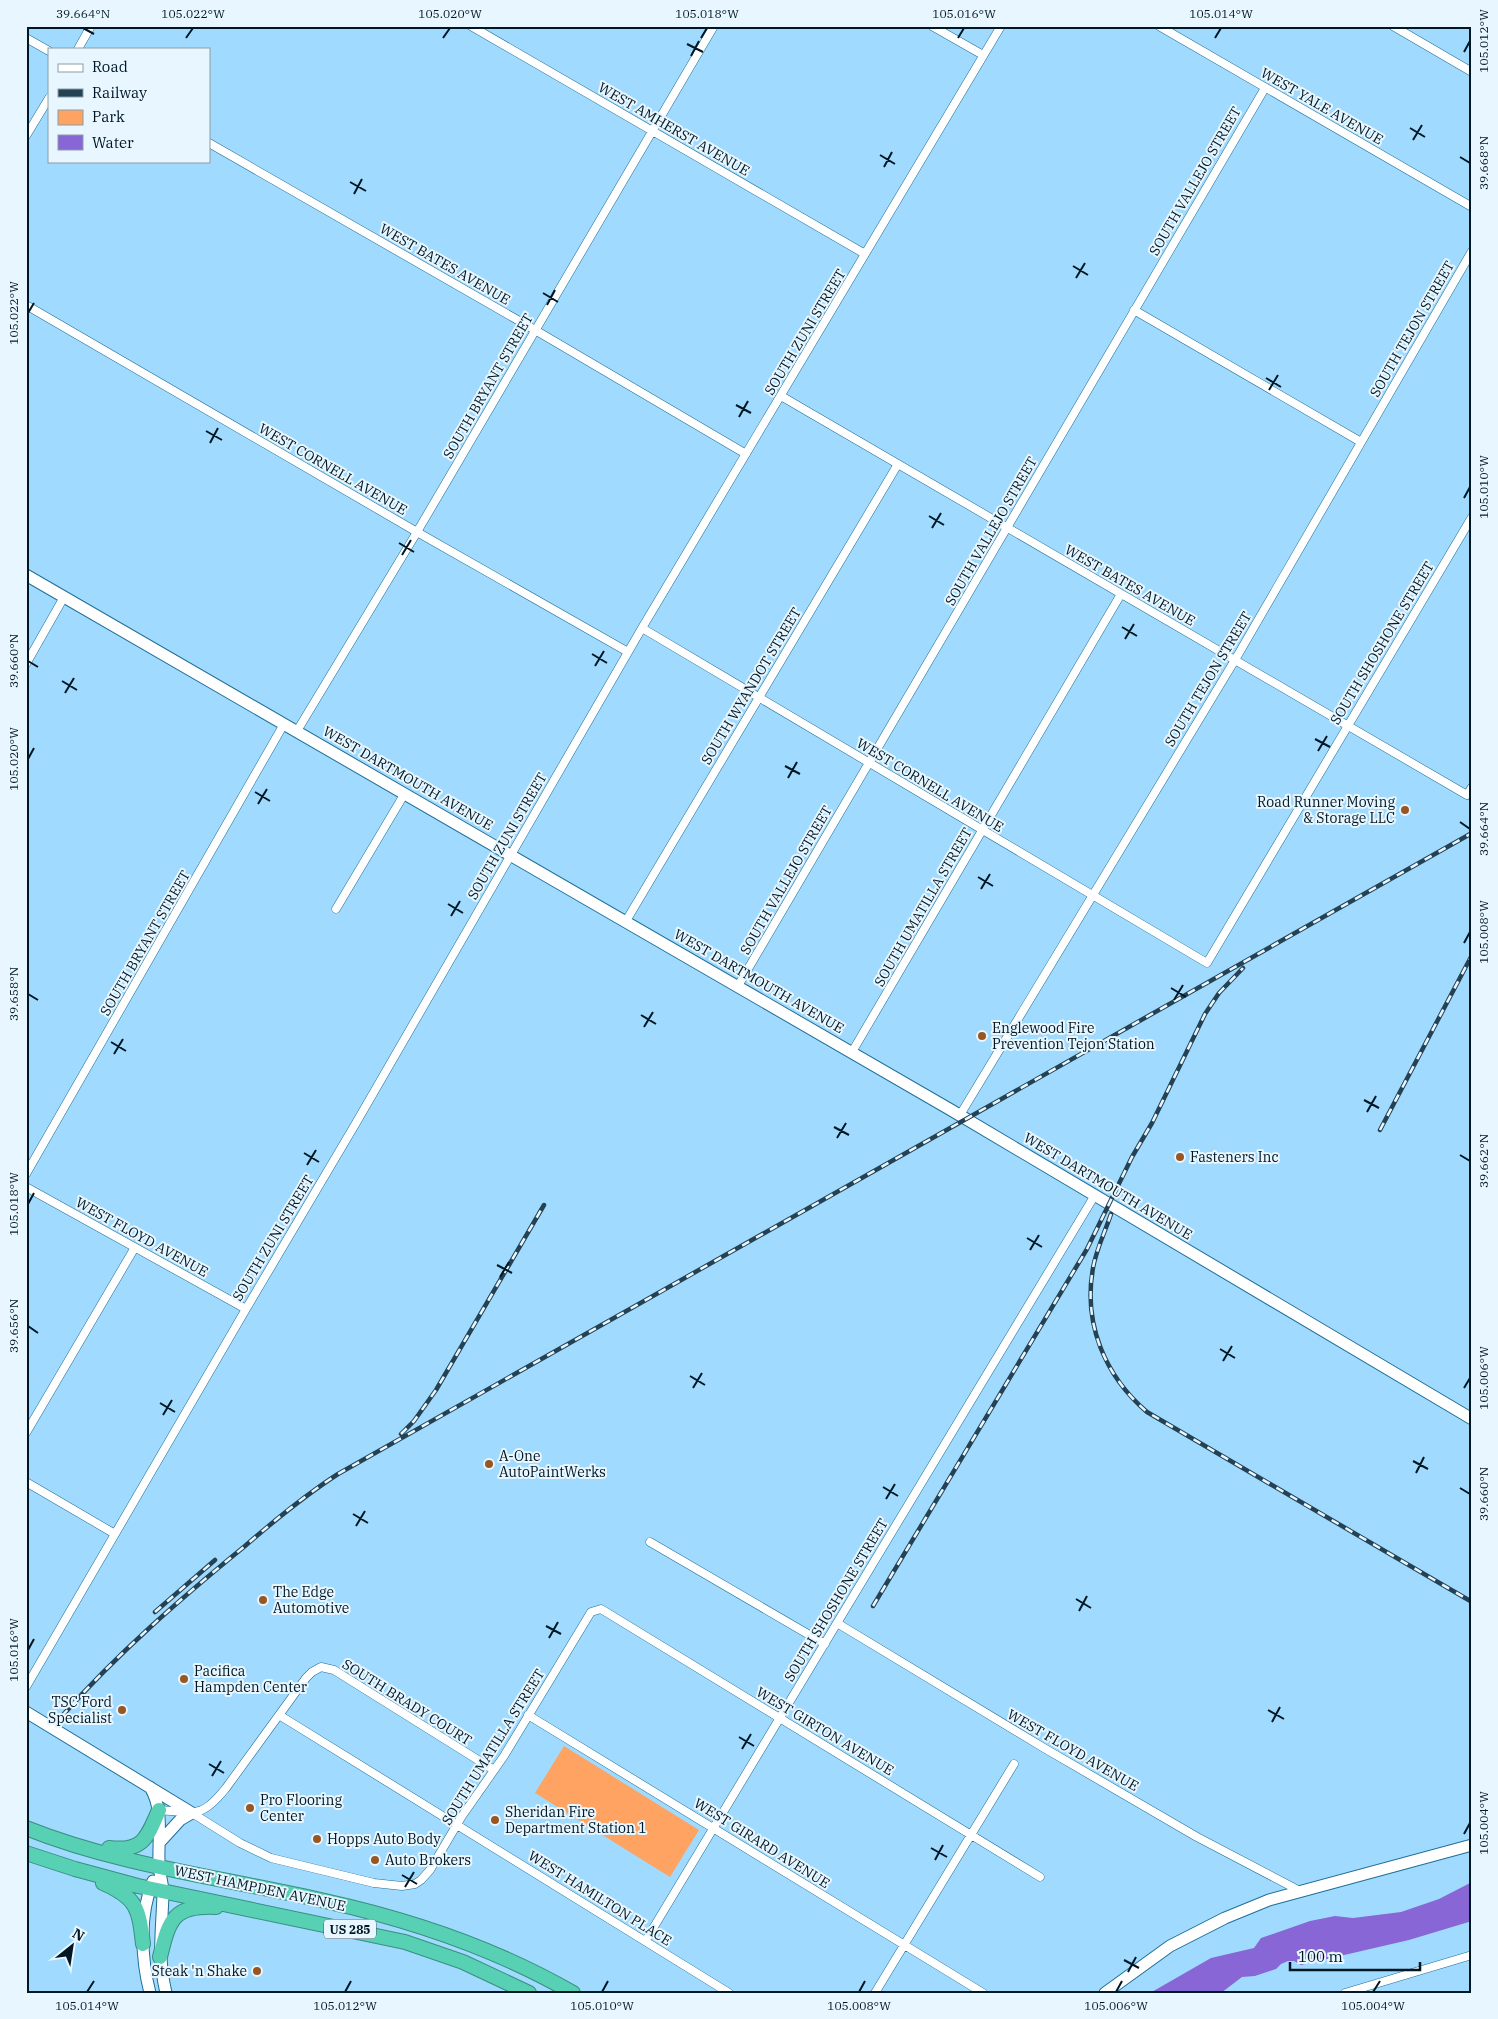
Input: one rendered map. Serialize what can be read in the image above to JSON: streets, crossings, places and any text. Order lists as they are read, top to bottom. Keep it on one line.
{"streets":{"highway":["WEST HAMPDEN AVENUE","US 285"],"main road":["WEST DARTMOUTH AVENUE"],"street":["WEST YALE AVENUE","WEST AMHERST AVENUE","SOUTH VALLEJO STREET","WEST BATES AVENUE","SOUTH TEJON STREET","SOUTH ZUNI STREET","SOUTH BRYANT STREET","WEST CORNELL AVENUE","SOUTH SHOSHONE STREET","SOUTH WYANDOT STREET","SOUTH UMATILLA STREET","WEST FLOYD AVENUE","SOUTH BRADY COURT","WEST GIRTON AVENUE","WEST GIRARD AVENUE","WEST HAMILTON PLACE"]},"crossings":[["WEST YALE AVENUE","SOUTH VALLEJO STREET"],["WEST AMHERST AVENUE","SOUTH ZUNI STREET"],["WEST AMHERST AVENUE","SOUTH BRYANT STREET"],["SOUTH VALLEJO STREET","WEST BATES AVENUE"],["SOUTH VALLEJO STREET","WEST CORNELL AVENUE"],["SOUTH VALLEJO STREET","WEST DARTMOUTH AVENUE"],["WEST BATES AVENUE","SOUTH TEJON STREET"],["WEST BATES AVENUE","SOUTH ZUNI STREET"],["WEST BATES AVENUE","SOUTH BRYANT STREET"],["WEST BATES AVENUE","SOUTH SHOSHONE STREET"],["WEST BATES AVENUE","SOUTH WYANDOT STREET"],["WEST BATES AVENUE","SOUTH UMATILLA STREET"],["SOUTH TEJON STREET","WEST CORNELL AVENUE"],["SOUTH TEJON STREET","WEST DARTMOUTH AVENUE"],["SOUTH ZUNI STREET","WEST CORNELL AVENUE"],["SOUTH ZUNI STREET","WEST DARTMOUTH AVENUE"],["SOUTH ZUNI STREET","WEST FLOYD AVENUE"],["SOUTH BRYANT STREET","WEST CORNELL AVENUE"],["SOUTH BRYANT STREET","WEST DARTMOUTH AVENUE"],["WEST CORNELL AVENUE","SOUTH SHOSHONE STREET"],["WEST CORNELL AVENUE","SOUTH WYANDOT STREET"],["WEST CORNELL AVENUE","SOUTH UMATILLA STREET"],["SOUTH SHOSHONE STREET","WEST DARTMOUTH AVENUE"],["SOUTH SHOSHONE STREET","WEST FLOYD AVENUE"],["SOUTH SHOSHONE STREET","WEST GIRTON AVENUE"],["SOUTH SHOSHONE STREET","WEST GIRARD AVENUE"],["SOUTH SHOSHONE STREET","WEST HAMILTON PLACE"],["SOUTH WYANDOT STREET","WEST DARTMOUTH AVENUE"],["WEST DARTMOUTH AVENUE","SOUTH UMATILLA STREET"],["SOUTH UMATILLA STREET","SOUTH BRADY COURT"],["SOUTH UMATILLA STREET","WEST GIRTON AVENUE"],["SOUTH UMATILLA STREET","WEST GIRARD AVENUE"],["SOUTH UMATILLA STREET","WEST HAMILTON PLACE"],["SOUTH BRADY COURT","WEST HAMILTON PLACE"]],"places":["Road Runner Moving & Storage LLC","Englewood Fire Prevention Tejon Station","Fasteners Inc","A-One AutoPaintWerks","The Edge Automotive","Pacifica Hampden Center","TSC Ford Specialist","Pro Flooring Center","Sheridan Fire Department Station 1","Hopps Auto Body","Auto Brokers","Steak 'n Shake"],"legend":["Road","Railway","Park","Water"],"scale_bar":"100 m","north":"top right","coordinates":["39.664°N","105.022°W","105.020°W","105.018°W","105.016°W","105.014°W","105.012°W","39.668°N","105.010°W","39.660°N","105.008°W","39.658°N","39.662°N","39.656°N","105.006°W","105.004°W"]}
